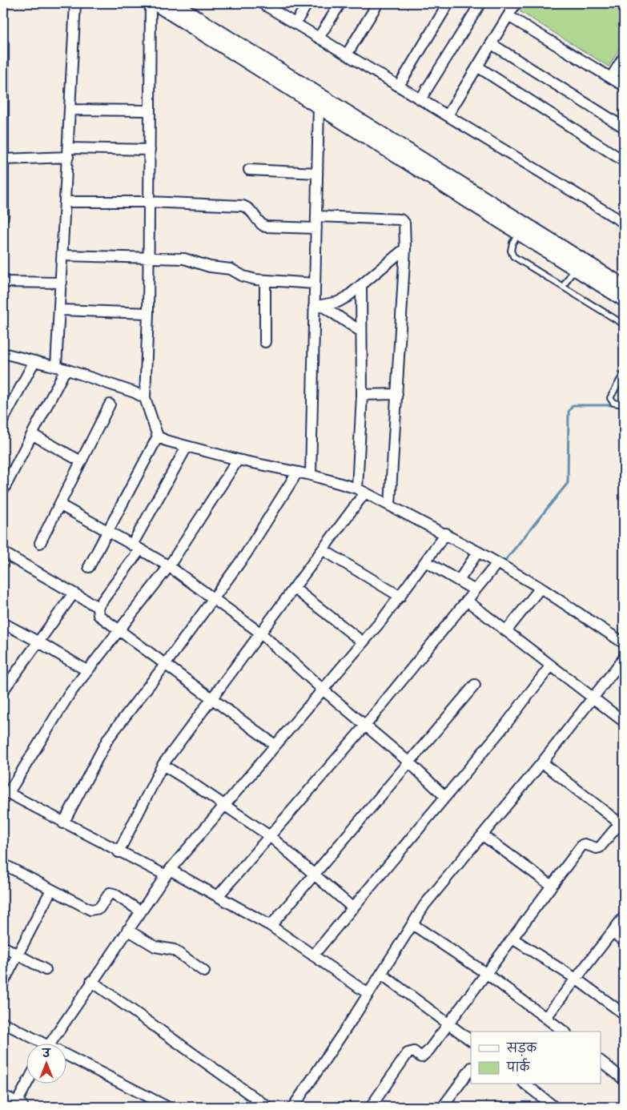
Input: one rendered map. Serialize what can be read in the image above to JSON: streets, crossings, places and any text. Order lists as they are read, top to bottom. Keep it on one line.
{"legend":["सड़क","पार्क"],"north":"top"}
